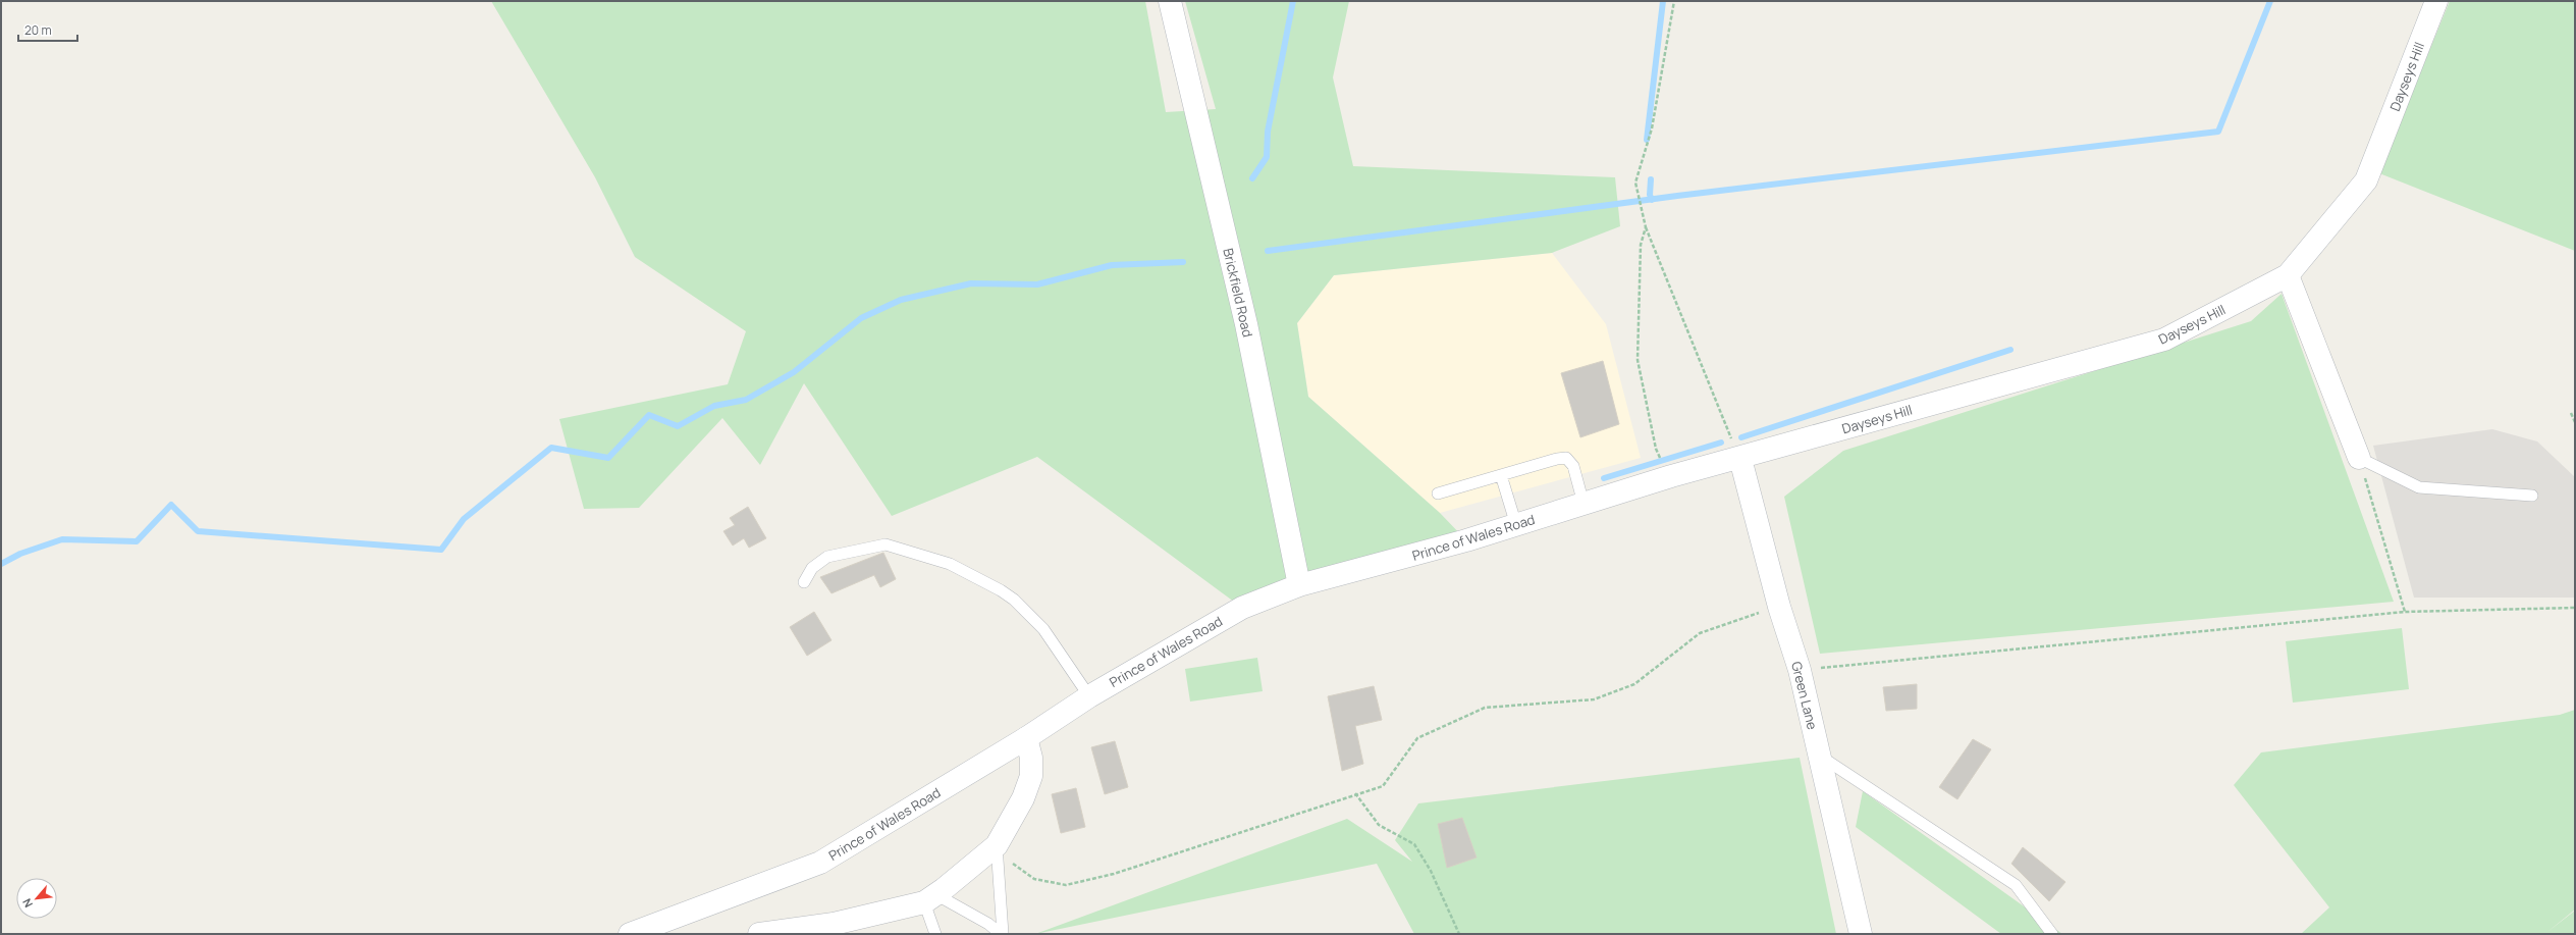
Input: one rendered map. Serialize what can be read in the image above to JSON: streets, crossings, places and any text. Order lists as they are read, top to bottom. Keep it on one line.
{"streets":{"street":["Dayseys Hill","Brickfield Road","Prince of Wales Road","Green Lane"]},"crossings":[["Dayseys Hill","Prince of Wales Road"],["Dayseys Hill","Green Lane"],["Brickfield Road","Prince of Wales Road"],["Prince of Wales Road","Green Lane"]],"scale_bar":"20 m","north":"bottom left"}
